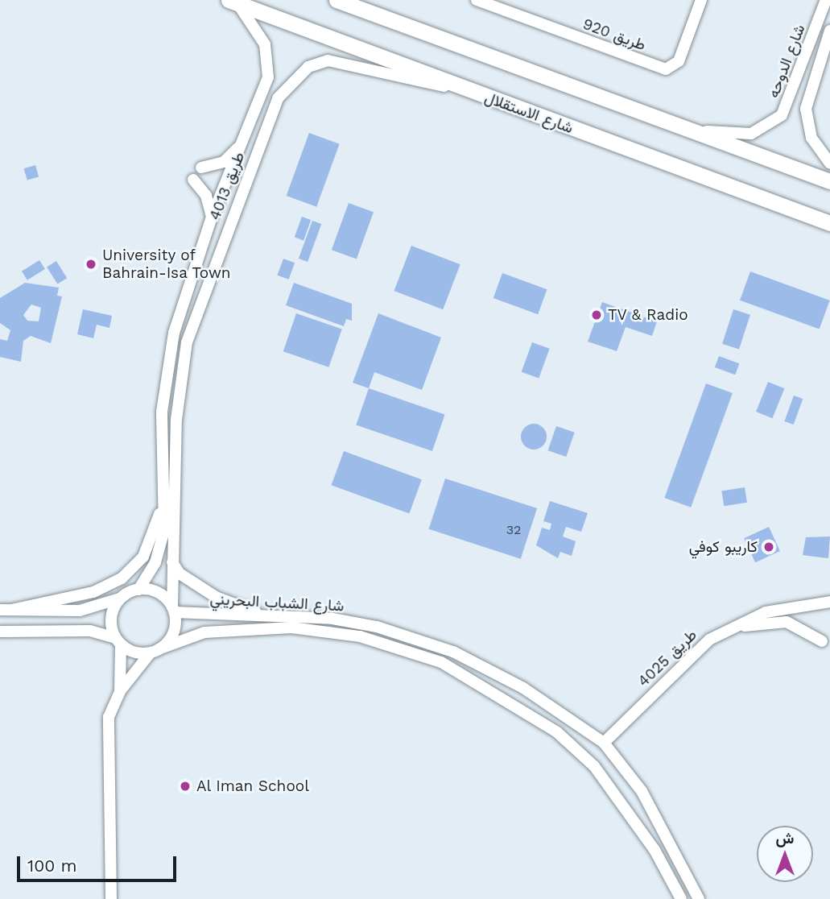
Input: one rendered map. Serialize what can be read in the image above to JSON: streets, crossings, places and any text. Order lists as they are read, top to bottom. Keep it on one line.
{"streets":{"main road":["شارع الاستقلال"],"street":["طريق 920","شارع الدوحه","طريق 4013","شارع الشباب البحريني","طريق 4025"]},"crossings":[["شارع الاستقلال","طريق 4013"],["طريق 4013","شارع الشباب البحريني"],["شارع الشباب البحريني","طريق 4025"]],"places":["University of Bahrain-Isa Town","TV & Radio","كاريبو كوفي","Al Iman School"],"house_numbers":["32"],"scale_bar":"100 m","north":"top"}
